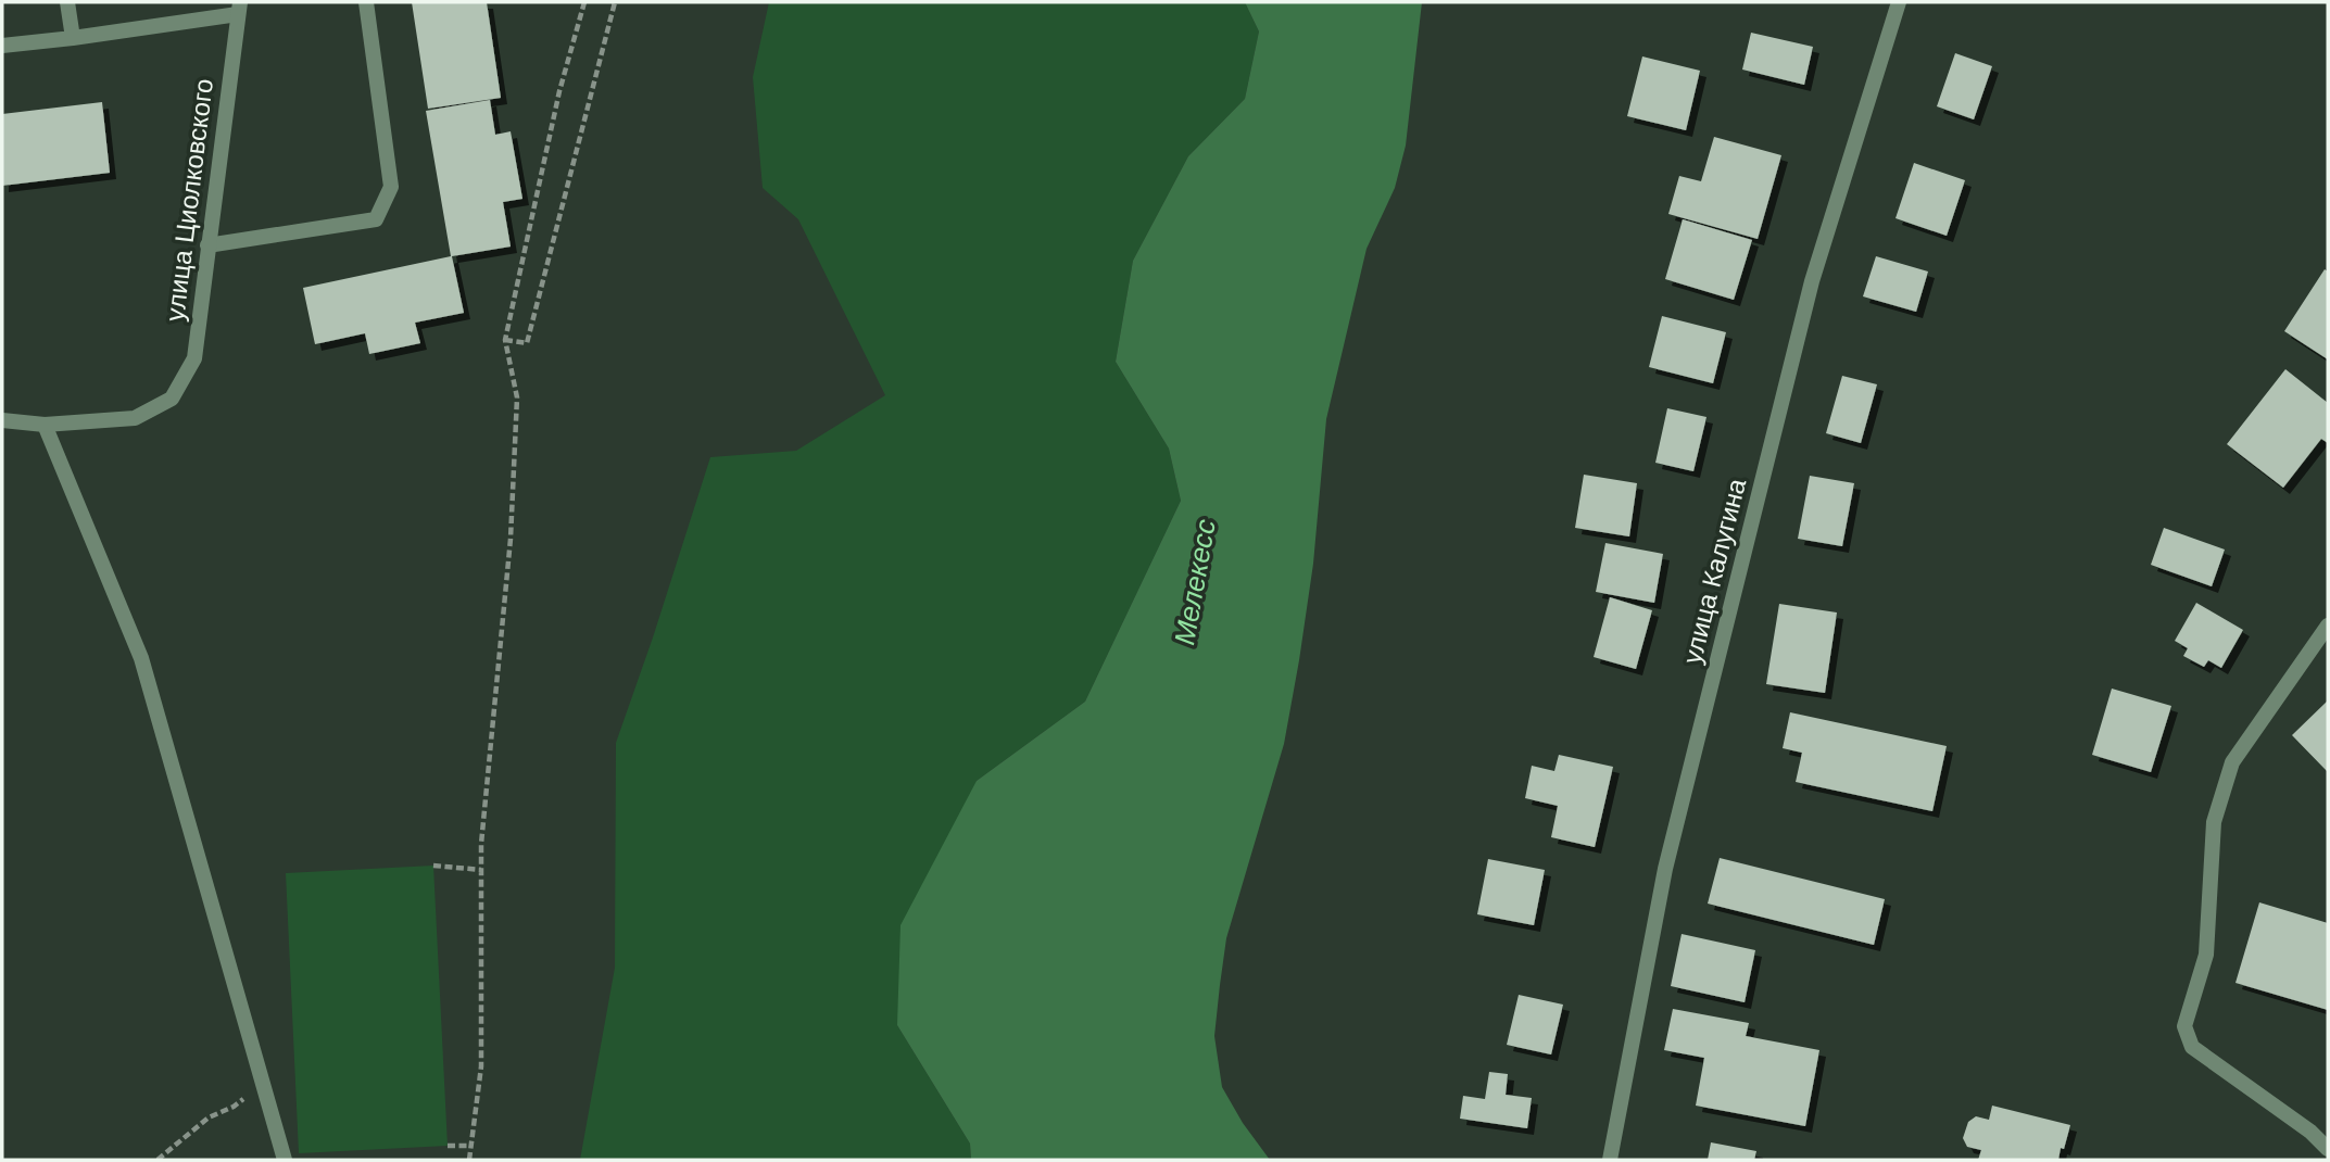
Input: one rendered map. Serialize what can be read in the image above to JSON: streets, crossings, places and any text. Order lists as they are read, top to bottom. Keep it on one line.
{"streets":{"street":["улица Циолковского","улица Калугина"]},"water":["Мелекесс"]}
